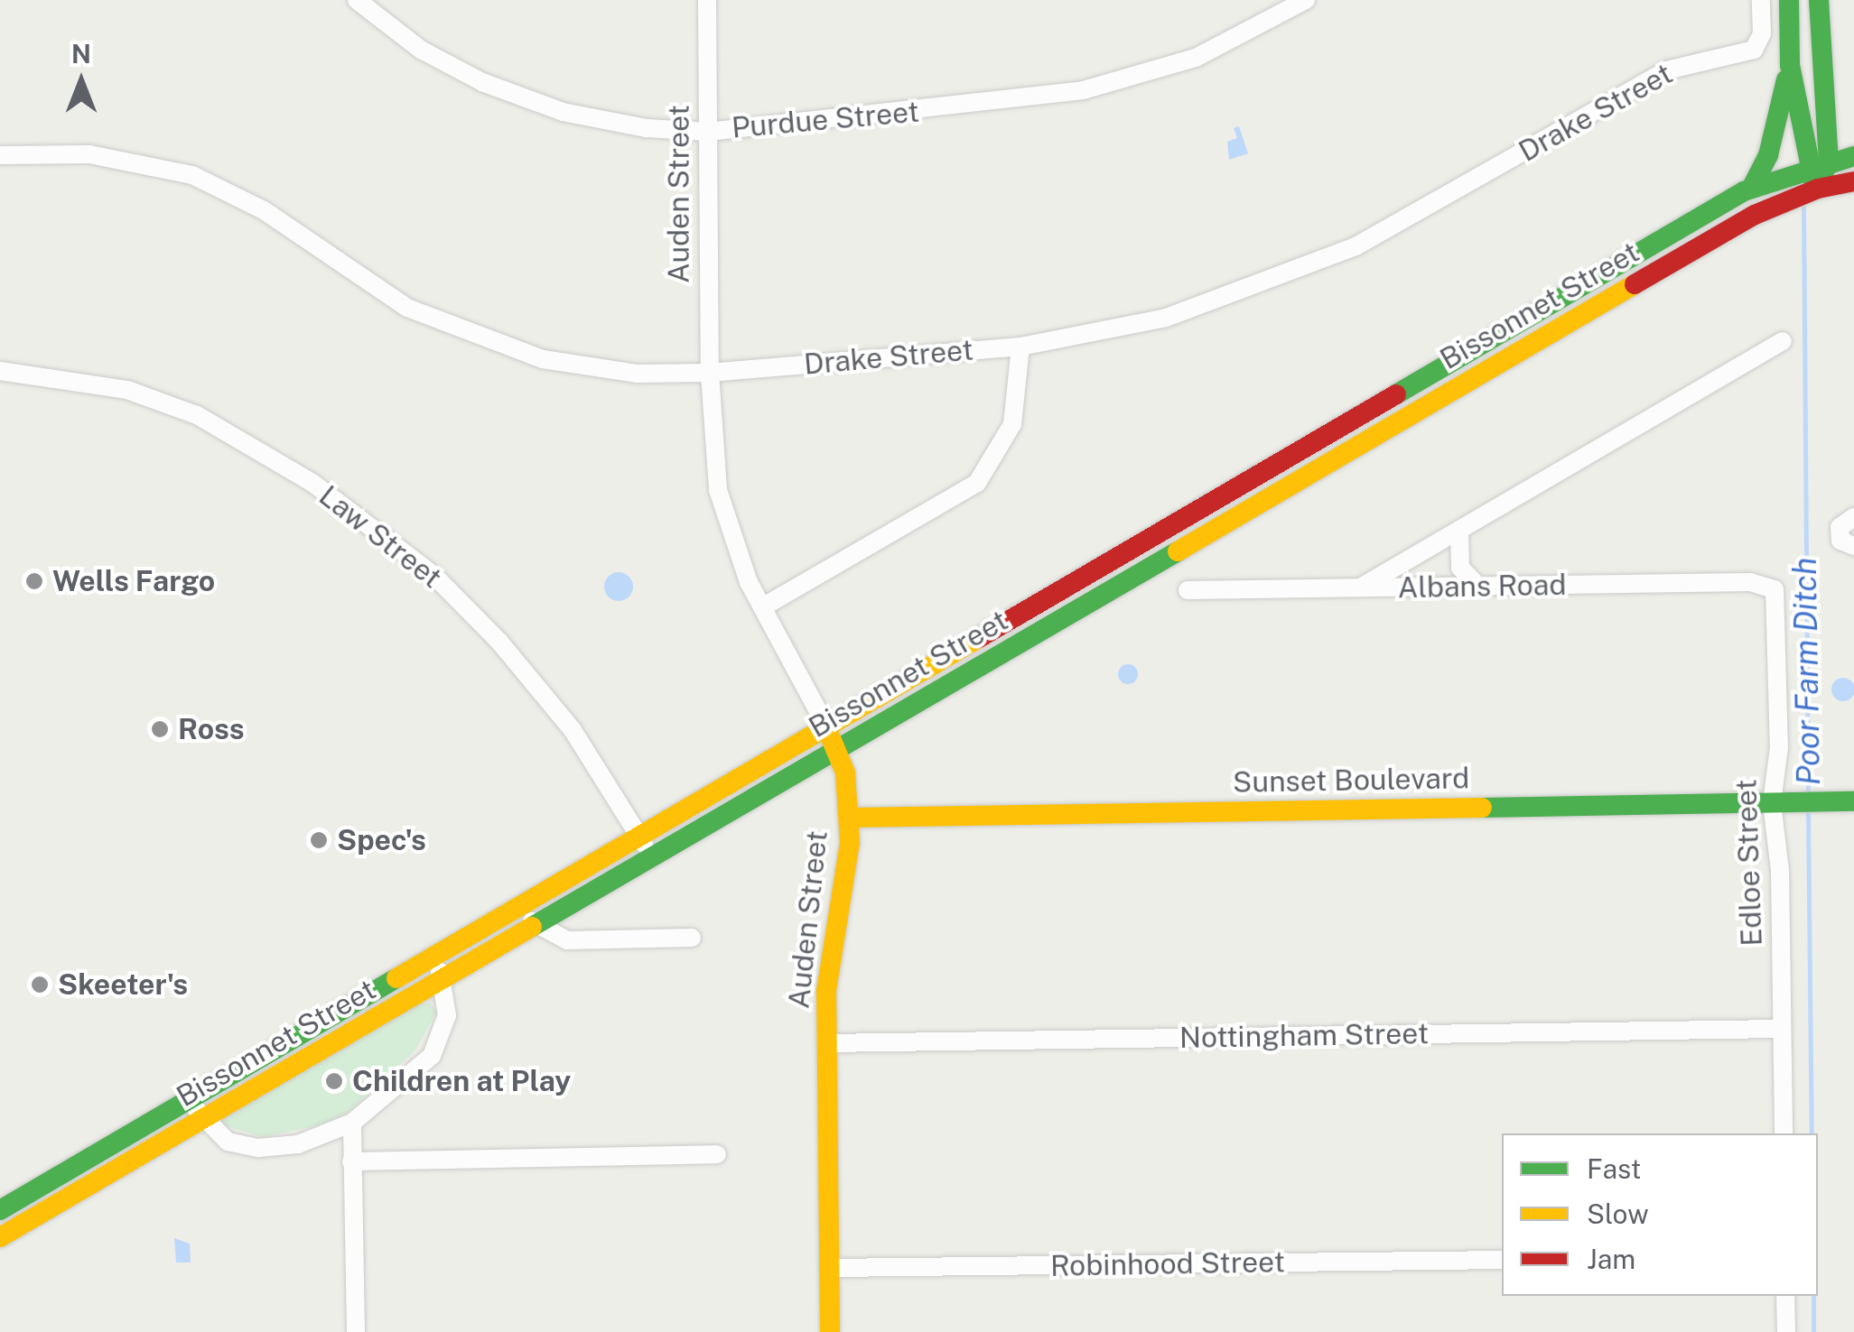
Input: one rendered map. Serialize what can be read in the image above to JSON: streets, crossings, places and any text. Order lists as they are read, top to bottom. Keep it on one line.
{"streets":{"main road":["Auden Street","Bissonnet Street","Sunset Boulevard"],"street":["Drake Street","Purdue Street","Law Street","Albans Road","Edloe Street","Nottingham Street","Robinhood Street"]},"crossings":[["Drake Street","Auden Street"],["Purdue Street","Auden Street"],["Auden Street","Bissonnet Street"],["Auden Street","Sunset Boulevard"],["Auden Street","Nottingham Street"],["Auden Street","Robinhood Street"],["Bissonnet Street","Law Street"],["Albans Road","Edloe Street"],["Sunset Boulevard","Edloe Street"],["Edloe Street","Nottingham Street"]],"water":["Poor Farm Ditch"],"places":["Wells Fargo","Ross","Spec's","Skeeter's","Children at Play"],"legend":["Fast","Slow","Jam"],"north":"top"}
